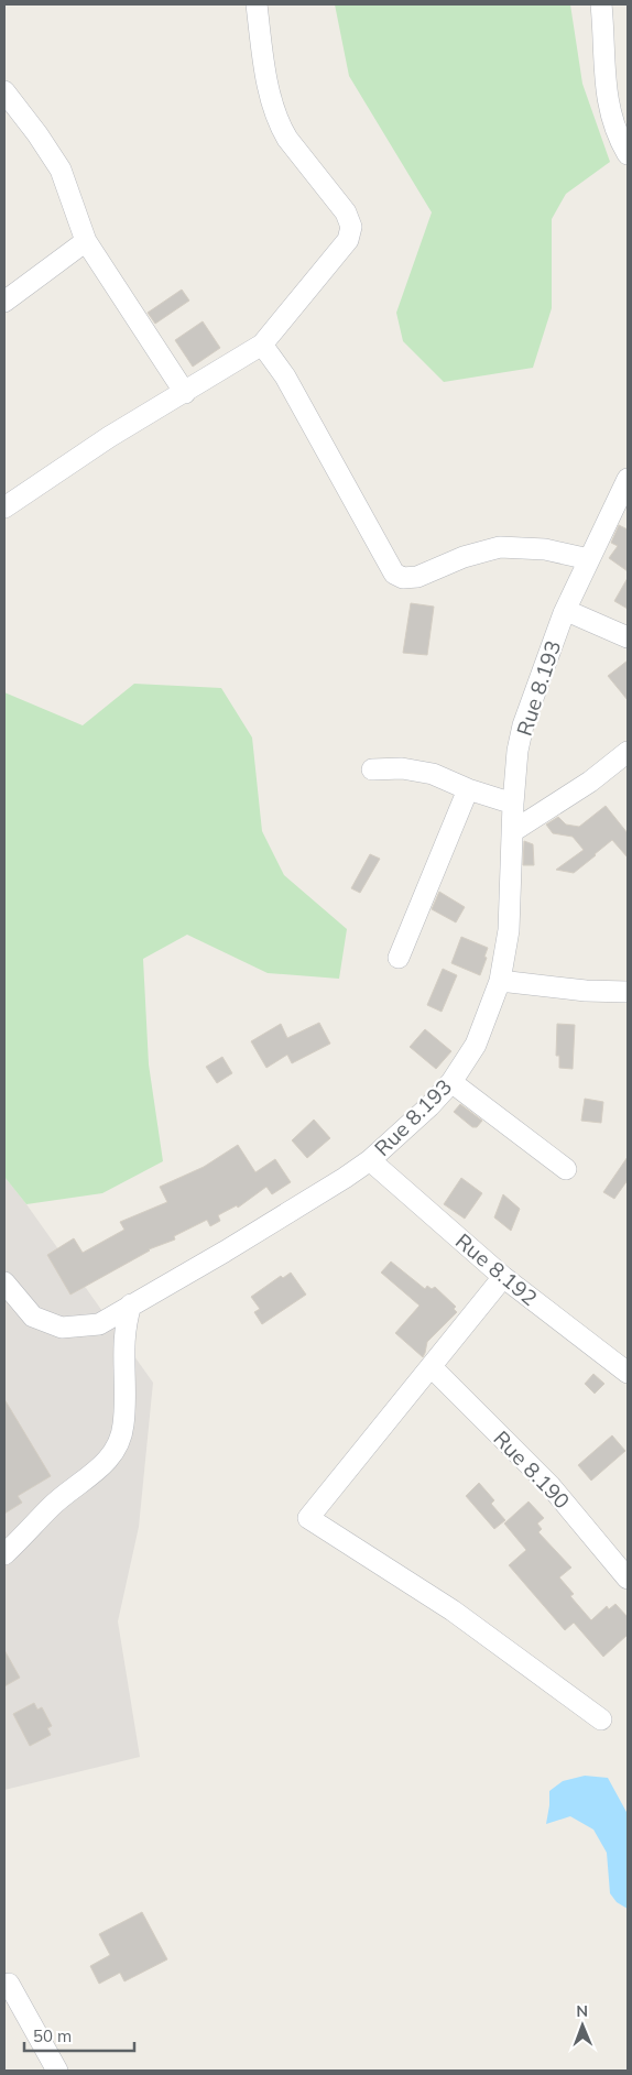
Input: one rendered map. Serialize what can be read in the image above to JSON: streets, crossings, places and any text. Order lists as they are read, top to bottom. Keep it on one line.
{"streets":{"street":["Rue 8.193","Rue 8.192","Rue 8.190"]},"crossings":[["Rue 8.193","Rue 8.192"]],"scale_bar":"50 m","north":"top"}
